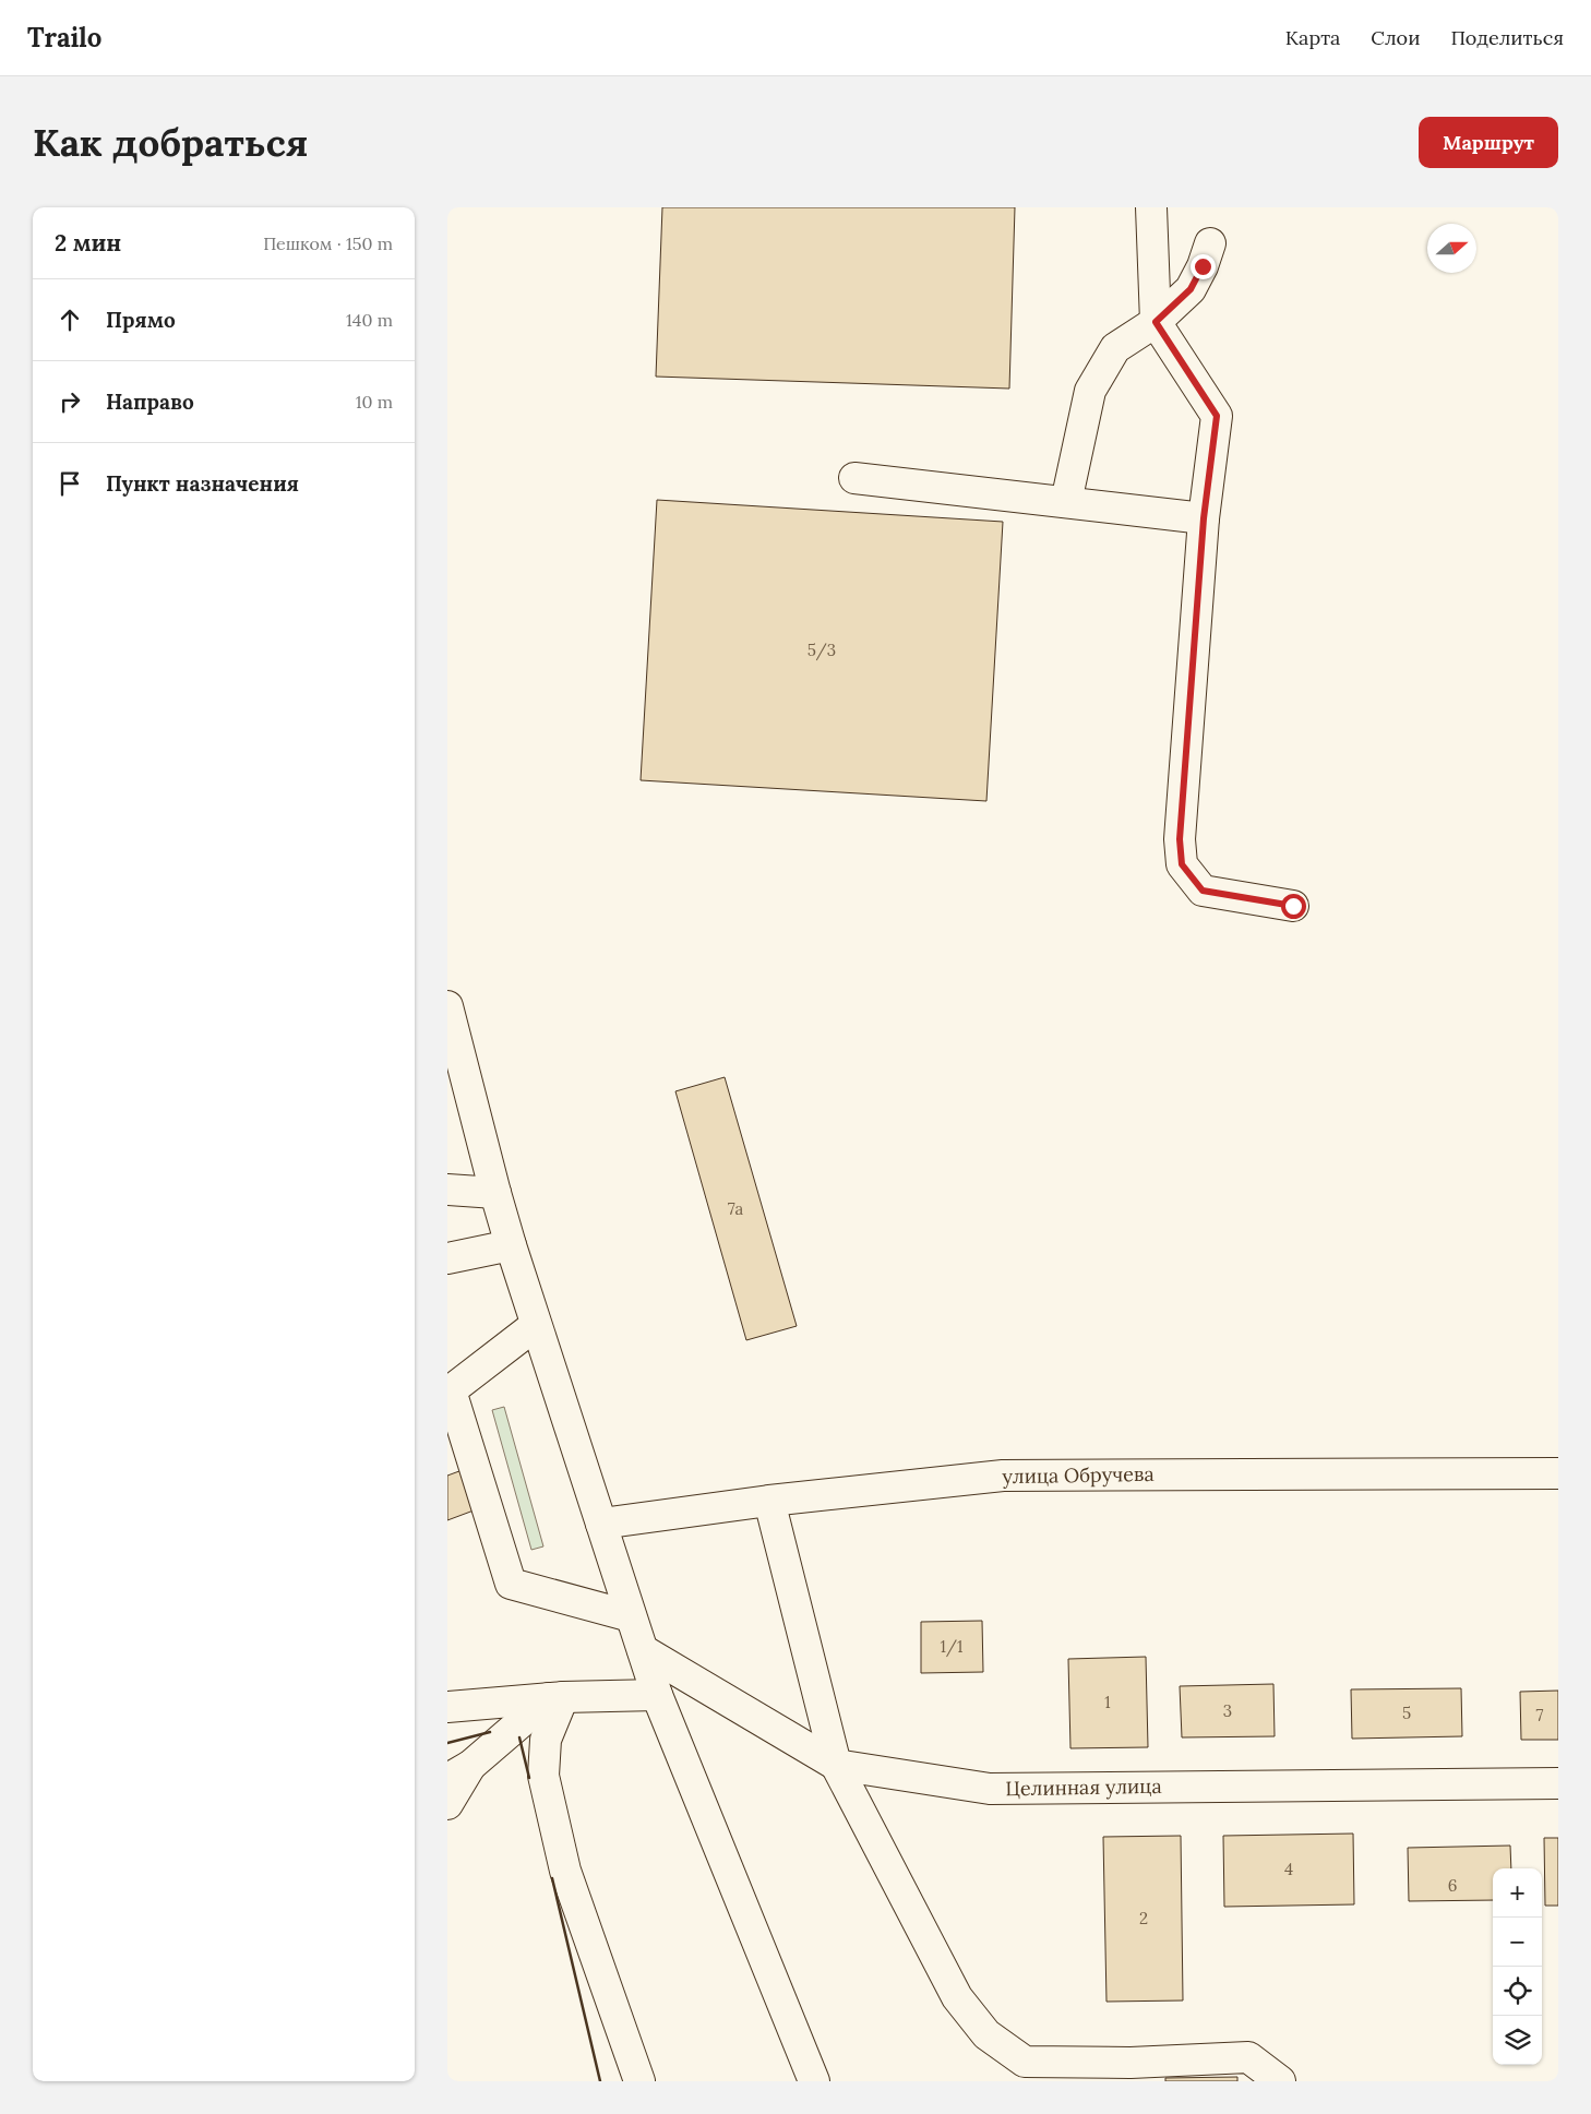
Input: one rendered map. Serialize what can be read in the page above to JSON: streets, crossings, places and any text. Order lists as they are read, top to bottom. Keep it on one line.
{"streets":{"main road":["улица Обручева","Целинная улица"]},"house_numbers":["5/3","7а","1/1","1","3","5","7","4","6","2"],"north":"right","page":{"header":"Trailo","nav":["Карта","Слои","Поделиться"],"buttons":"Маршрут","title":"Как добраться","heading":["2 мин","Пешком · 150 m"],"list":[["Прямо","140 m"],["Направо","10 m"],"Пункт назначения"],"map_buttons":["+","−"]}}
